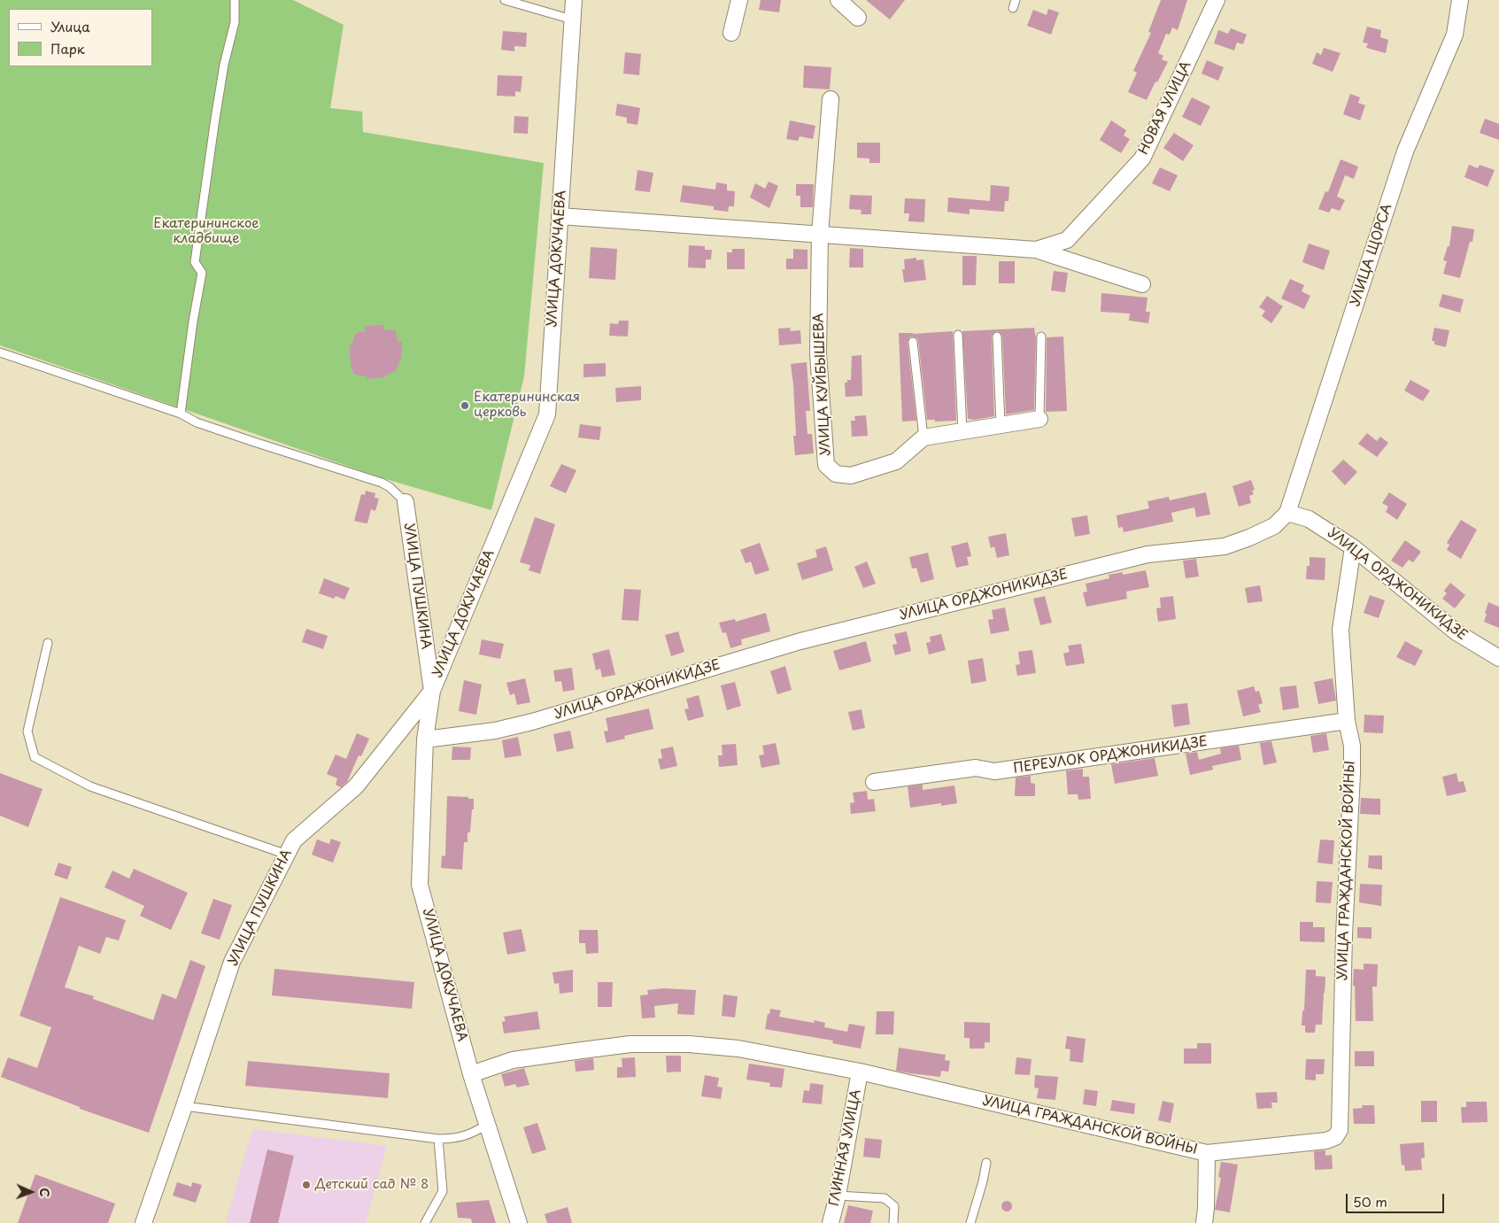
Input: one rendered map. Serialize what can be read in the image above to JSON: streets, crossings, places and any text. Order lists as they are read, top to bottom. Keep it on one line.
{"streets":{"street":["НОВАЯ УЛИЦА","УЛИЦА ЩОРСА","УЛИЦА ДОКУЧАЕВА","УЛИЦА КУЙБЫШЕВА","УЛИЦА ОРДЖОНИКИДЗЕ","УЛИЦА ПУШКИНА","ПЕРЕУЛОК ОРДЖОНИКИДЗЕ","УЛИЦА ГРАЖДАНСКОЙ ВОЙНЫ","ГЛИННАЯ УЛИЦА"]},"crossings":[["УЛИЦА ЩОРСА","УЛИЦА ОРДЖОНИКИДЗЕ"],["УЛИЦА ДОКУЧАЕВА","УЛИЦА ОРДЖОНИКИДЗЕ"],["УЛИЦА ДОКУЧАЕВА","УЛИЦА ПУШКИНА"],["УЛИЦА ДОКУЧАЕВА","УЛИЦА ГРАЖДАНСКОЙ ВОЙНЫ"],["УЛИЦА ОРДЖОНИКИДЗЕ","УЛИЦА ГРАЖДАНСКОЙ ВОЙНЫ"],["ПЕРЕУЛОК ОРДЖОНИКИДЗЕ","УЛИЦА ГРАЖДАНСКОЙ ВОЙНЫ"],["УЛИЦА ГРАЖДАНСКОЙ ВОЙНЫ","ГЛИННАЯ УЛИЦА"]],"parks":["Екатерининское кладбище"],"places":["Екатерининская церковь","Детский сад № 8"],"legend":["Улица","Парк"],"scale_bar":"50 m","north":"right"}
